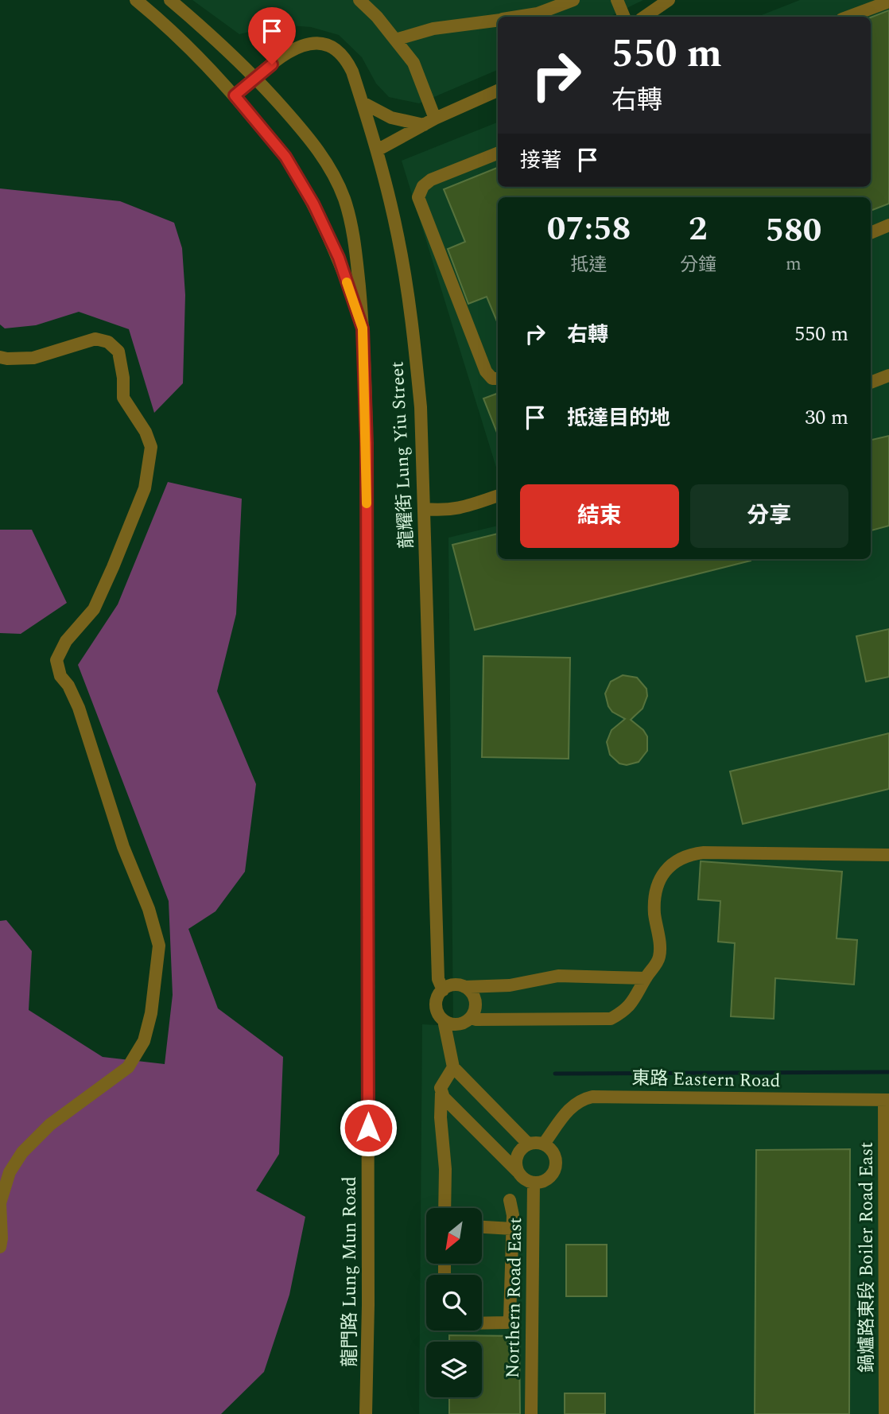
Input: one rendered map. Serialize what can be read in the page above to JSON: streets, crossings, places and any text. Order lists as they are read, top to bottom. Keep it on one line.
{"streets":{"street":["龍耀街 Lung Yiu Street","東路 Eastern Road","鍋爐路東段 Boiler Road East","龍門路 Lung Mun Road","Northern Road East"]},"crossings":[["龍耀街 Lung Yiu Street","龍門路 Lung Mun Road"],["東路 Eastern Road","鍋爐路東段 Boiler Road East"],["東路 Eastern Road","Northern Road East"]],"north":"bottom left","page":{"turn":["550 m","右轉"],"then":"接著","eta":["07:58","抵達","2","分鐘","580","m"],"list":[{"name":"右轉","value":"550 m"},{"name":"抵達目的地","value":"30 m"}],"buttons":["結束","分享"]}}
